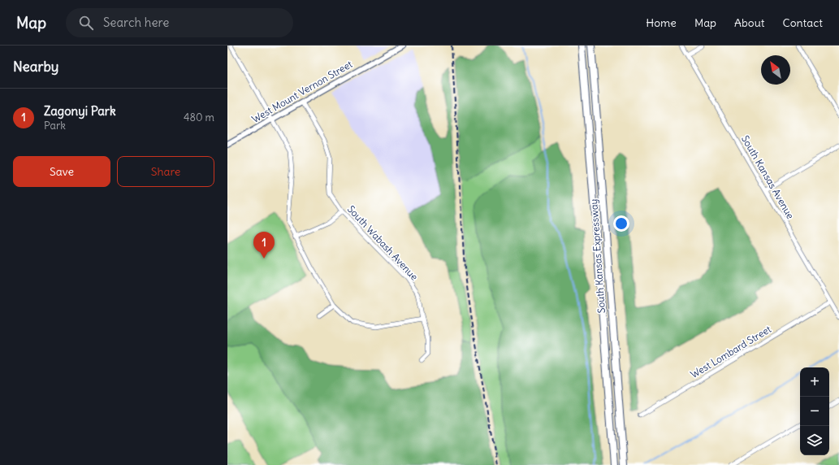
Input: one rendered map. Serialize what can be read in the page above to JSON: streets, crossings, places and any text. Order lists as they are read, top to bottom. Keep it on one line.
{"streets":{"main road":["South Kansas Expressway"],"street":["West Mount Vernon Street","South Kansas Avenue","South Wabash Avenue","West Lombard Street"]},"crossings":[["West Mount Vernon Street","South Wabash Avenue"],["South Kansas Avenue","West Lombard Street"]],"north":"top left","page":{"header":"Map","search":"Search here","nav":["Home","Map","About","Contact"],"heading":"Nearby","list":[{"mark":"1","name":"Zagonyi Park","note":"Park","value":"480 m"}],"buttons":["Save","Share"],"pins":"1","map_buttons":["+","−"]}}
